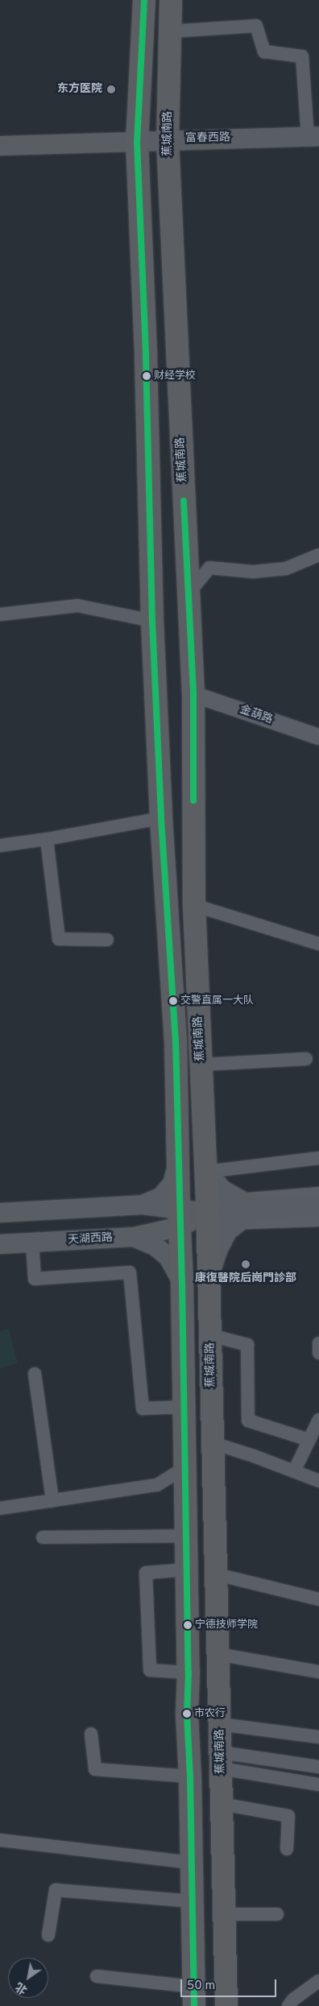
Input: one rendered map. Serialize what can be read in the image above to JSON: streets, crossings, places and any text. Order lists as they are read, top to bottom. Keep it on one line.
{"streets":{"highway":["蕉城南路"],"main road":["富春西路","天湖西路"],"street":["金葫路"]},"crossings":[["蕉城南路","富春西路"],["蕉城南路","金葫路"],["蕉城南路","天湖西路"]],"places":["东方医院","财经学校","交警直属一大队","康復醫院后崗門診部","宁德技师学院","市农行"],"scale_bar":"50 m","north":"bottom left"}
